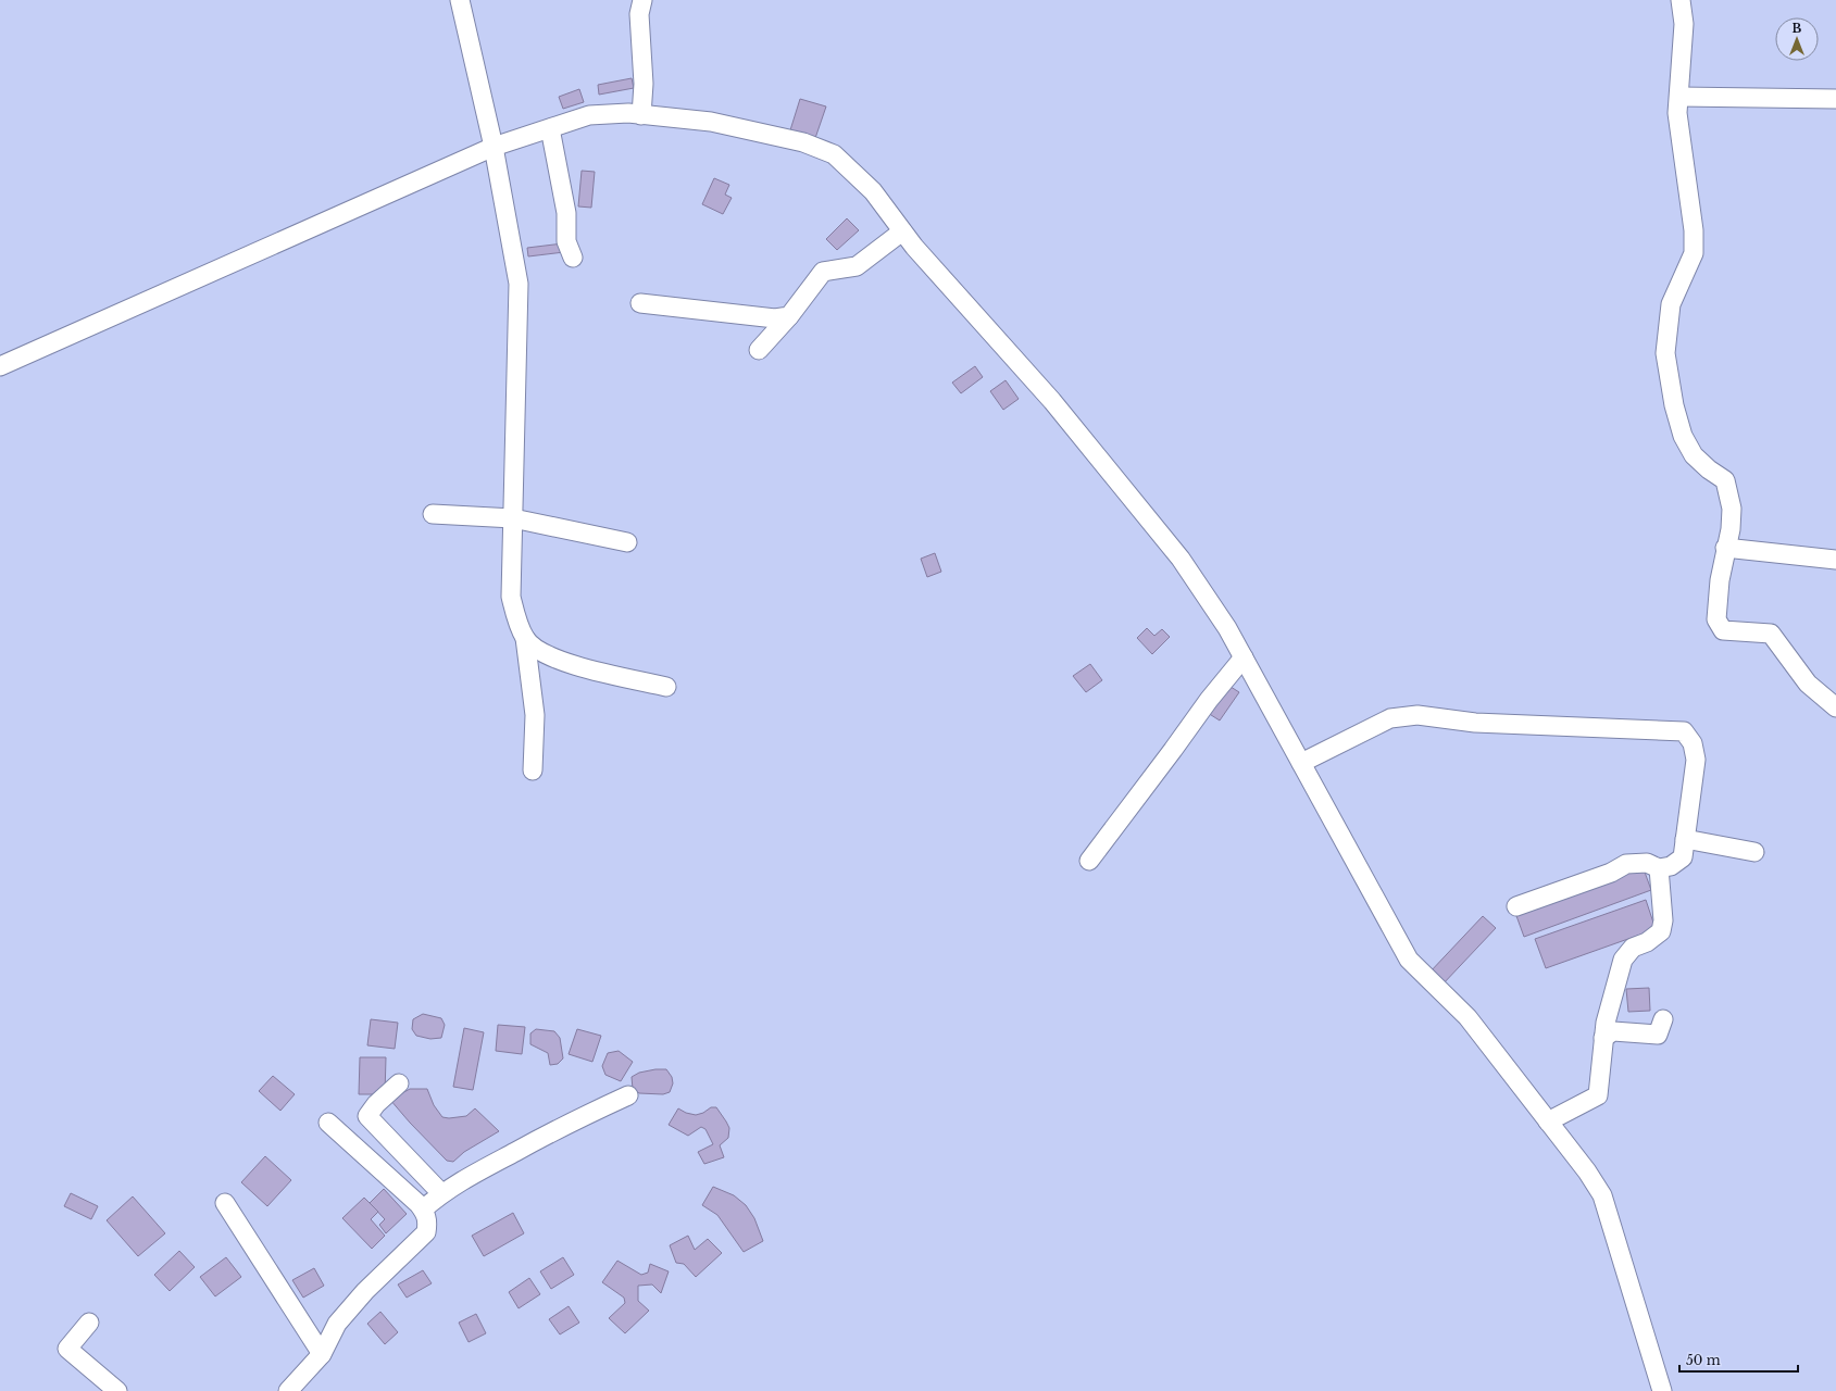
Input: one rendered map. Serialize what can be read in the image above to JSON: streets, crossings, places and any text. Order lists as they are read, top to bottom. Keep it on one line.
{"scale_bar":"50 m","north":"top"}
